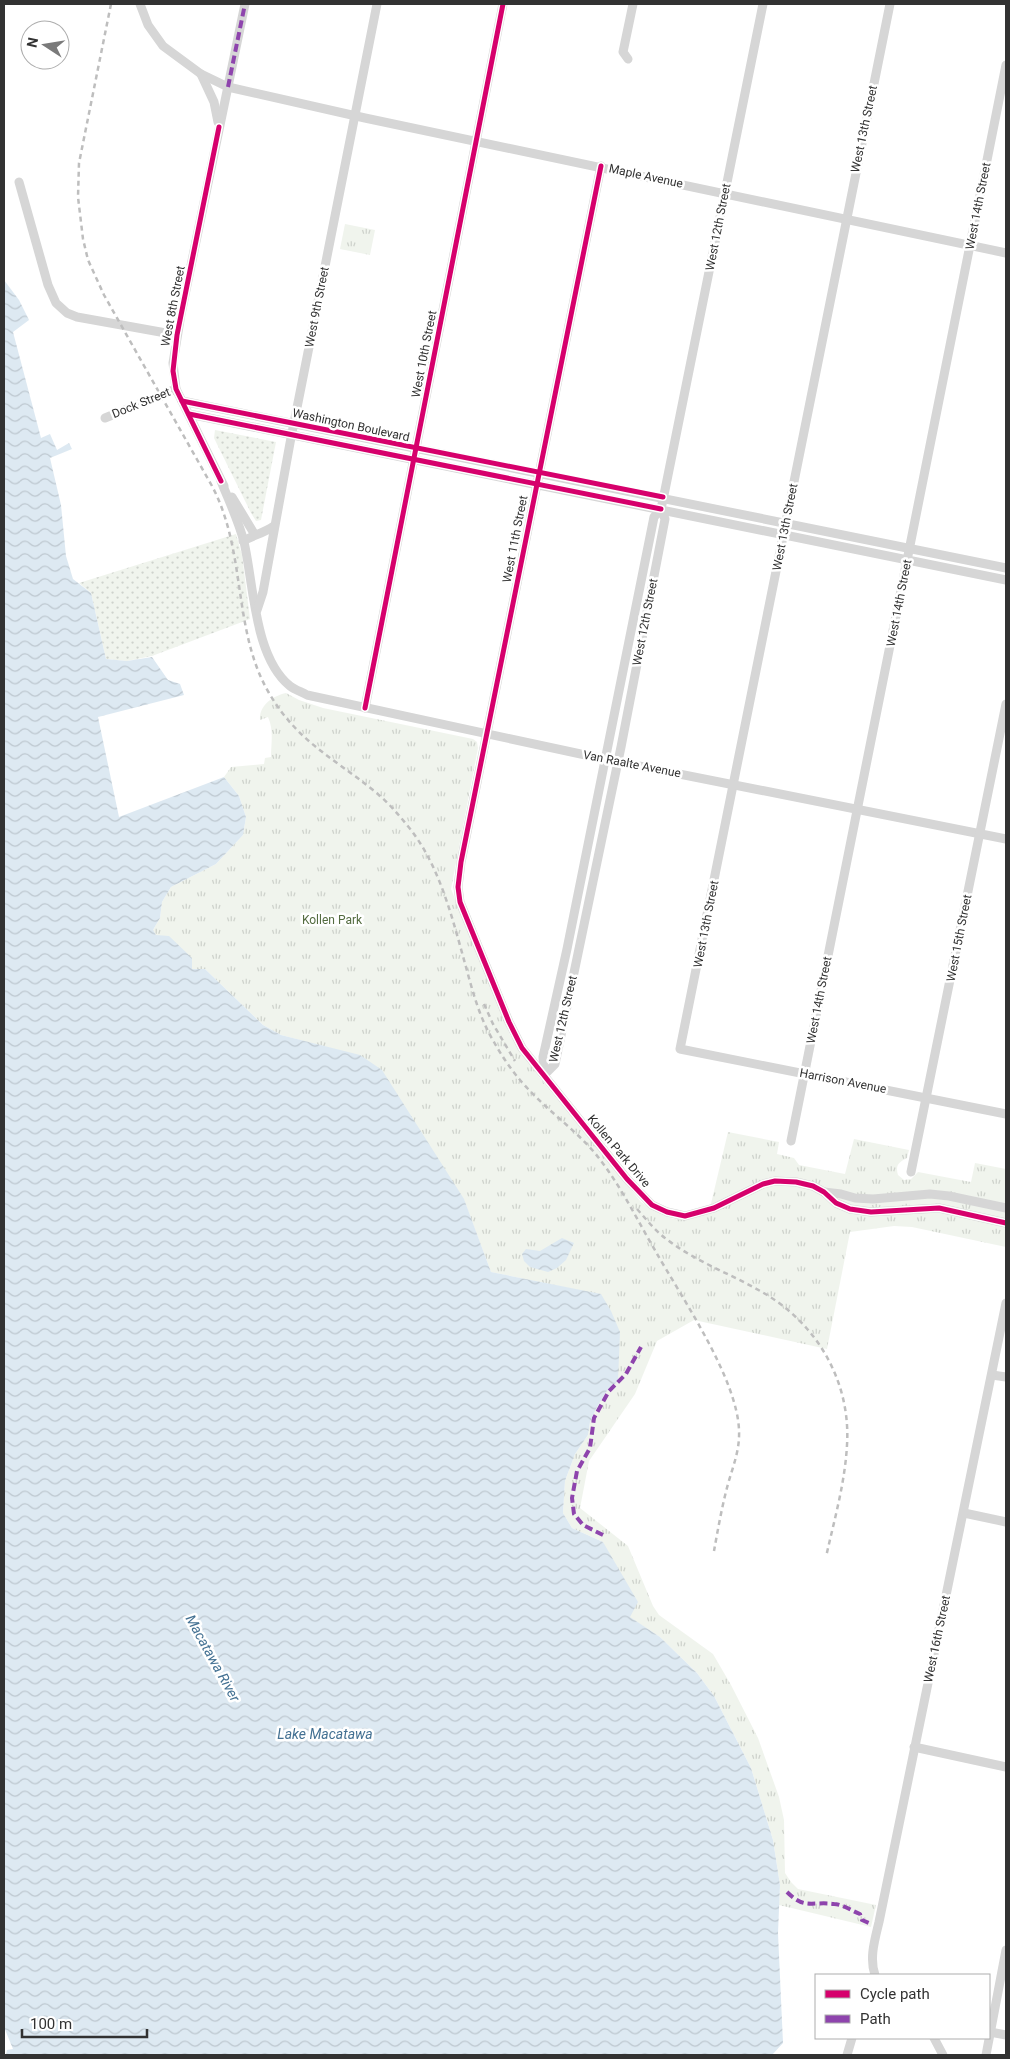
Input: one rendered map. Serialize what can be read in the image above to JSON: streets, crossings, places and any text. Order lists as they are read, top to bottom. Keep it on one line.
{"streets":{"street":["West 13th Street","Maple Avenue","West 14th Street","West 12th Street","West 8th Street","West 9th Street","West 10th Street","Dock Street","Washington Boulevard","West 11th Street","Van Raalte Avenue","West 15th Street","Harrison Avenue","Kollen Park Drive","West 16th Street"]},"crossings":[["West 13th Street","Maple Avenue"],["West 13th Street","Washington Boulevard"],["West 13th Street","Van Raalte Avenue"],["West 13th Street","Harrison Avenue"],["Maple Avenue","West 14th Street"],["Maple Avenue","West 12th Street"],["Maple Avenue","West 8th Street"],["Maple Avenue","West 9th Street"],["Maple Avenue","West 10th Street"],["Maple Avenue","West 11th Street"],["West 14th Street","Washington Boulevard"],["West 14th Street","Van Raalte Avenue"],["West 14th Street","Harrison Avenue"],["West 12th Street","Washington Boulevard"],["West 12th Street","Van Raalte Avenue"],["West 12th Street","Kollen Park Drive"],["West 8th Street","West 9th Street"],["West 8th Street","Dock Street"],["West 8th Street","Washington Boulevard"],["West 8th Street","Van Raalte Avenue"],["West 9th Street","Washington Boulevard"],["West 9th Street","Van Raalte Avenue"],["West 10th Street","Washington Boulevard"],["West 10th Street","Van Raalte Avenue"],["Washington Boulevard","West 11th Street"],["West 11th Street","Van Raalte Avenue"],["West 11th Street","Kollen Park Drive"],["Van Raalte Avenue","West 15th Street"],["West 15th Street","Harrison Avenue"]],"water":["Macatawa River","Lake Macatawa"],"parks":["Kollen Park"],"legend":["Cycle path","Path"],"scale_bar":"100 m","north":"left"}
